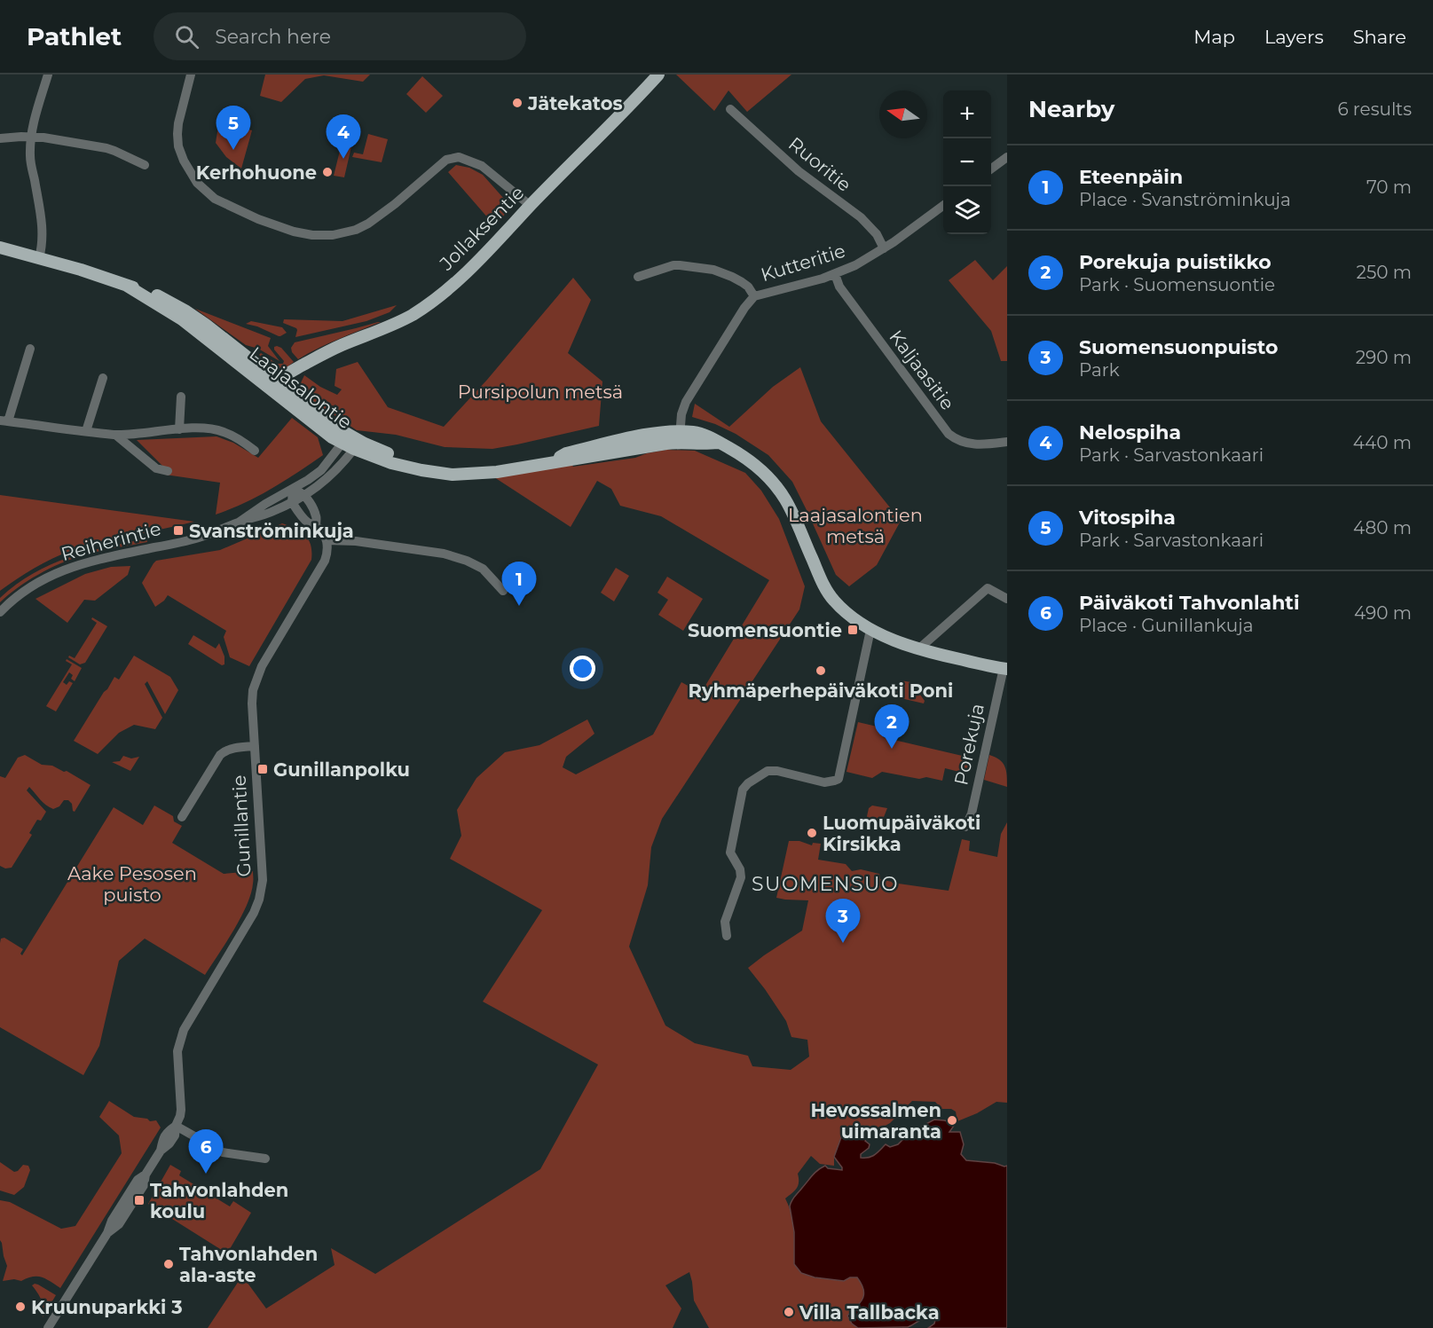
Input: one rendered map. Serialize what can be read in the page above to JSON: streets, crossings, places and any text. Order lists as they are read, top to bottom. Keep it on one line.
{"streets":{"main road":["Jollaksentie","Laajasalontie"],"street":["Ruoritie","Kutteritie","Kaljaasitie","Reiherintie","Porekuja","Gunillantie"]},"crossings":[["Ruoritie","Kutteritie"],["Jollaksentie","Laajasalontie"],["Kutteritie","Kaljaasitie"],["Kutteritie","Laajasalontie"],["Laajasalontie","Reiherintie"],["Laajasalontie","Porekuja"]],"districts":["SUOMENSUO"],"parks":["Pursipolun metsä","Laajasalontien metsä","Aake Pesosen puisto"],"places":{"other":["Jätekatos","Kerhohuone","Ryhmäperhepäiväkoti Poni","Luomupäiväkoti Kirsikka","Hevossalmen uimaranta","Tahvonlahden ala-aste","Kruunuparkki 3","Villa Tallbacka"],"transit":["Svanströminkuja","Suomensuontie","Gunillanpolku","Tahvonlahden koulu"]},"north":"left","page":{"header":"Pathlet","search":"Search here","nav":["Map","Layers","Share"],"heading":["Nearby","6 results"],"map_buttons":["+","−"],"pins":["5","4","1","2","3","6"],"list":[{"mark":"1","name":"Eteenpäin","note":"Place · Svanströminkuja","value":"70 m"},{"mark":"2","name":"Porekuja puistikko","note":"Park · Suomensuontie","value":"250 m"},{"mark":"3","name":"Suomensuonpuisto","note":"Park","value":"290 m"},{"mark":"4","name":"Nelospiha","note":"Park · Sarvastonkaari","value":"440 m"},{"mark":"5","name":"Vitospiha","note":"Park · Sarvastonkaari","value":"480 m"},{"mark":"6","name":"Päiväkoti Tahvonlahti","note":"Place · Gunillankuja","value":"490 m"}]}}
